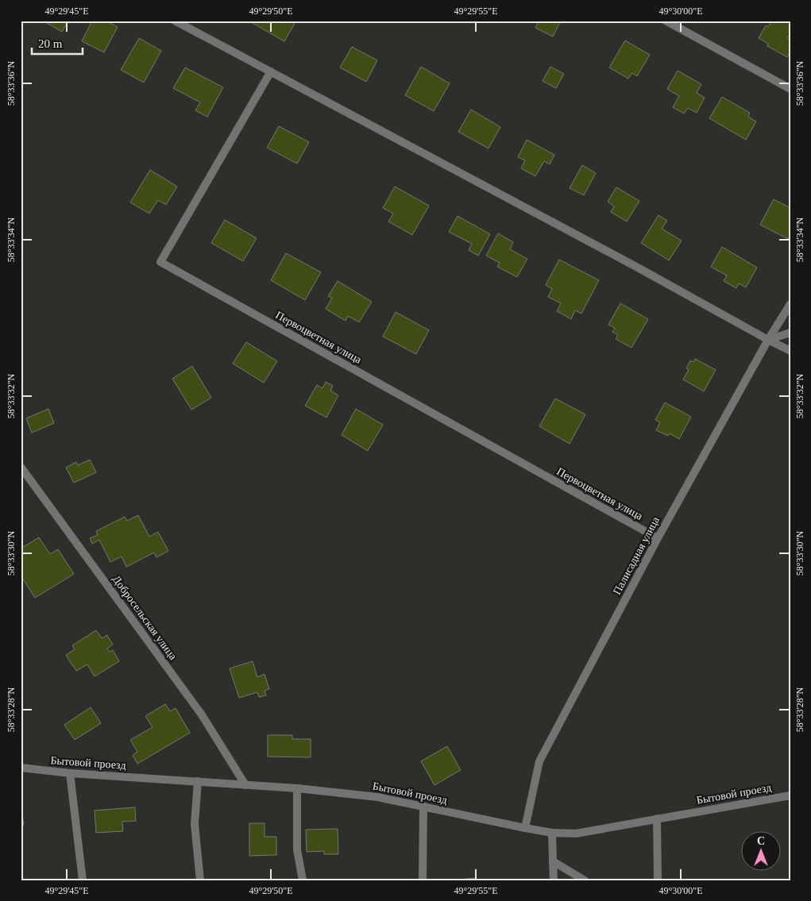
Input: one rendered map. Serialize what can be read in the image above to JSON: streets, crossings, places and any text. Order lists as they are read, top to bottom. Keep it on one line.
{"streets":{"street":["Первоцветная улица","Палисадная улица","Добросельская улица","Бытовой проезд"]},"crossings":[["Первоцветная улица","Палисадная улица"],["Палисадная улица","Бытовой проезд"],["Добросельская улица","Бытовой проезд"]],"scale_bar":"20 m","north":"top","coordinates":["49°29'45\"E","49°29'50\"E","49°29'55\"E","49°30'00\"E","58°33'36\"N","58°33'34\"N","58°33'32\"N","58°33'30\"N","58°33'28\"N"]}
